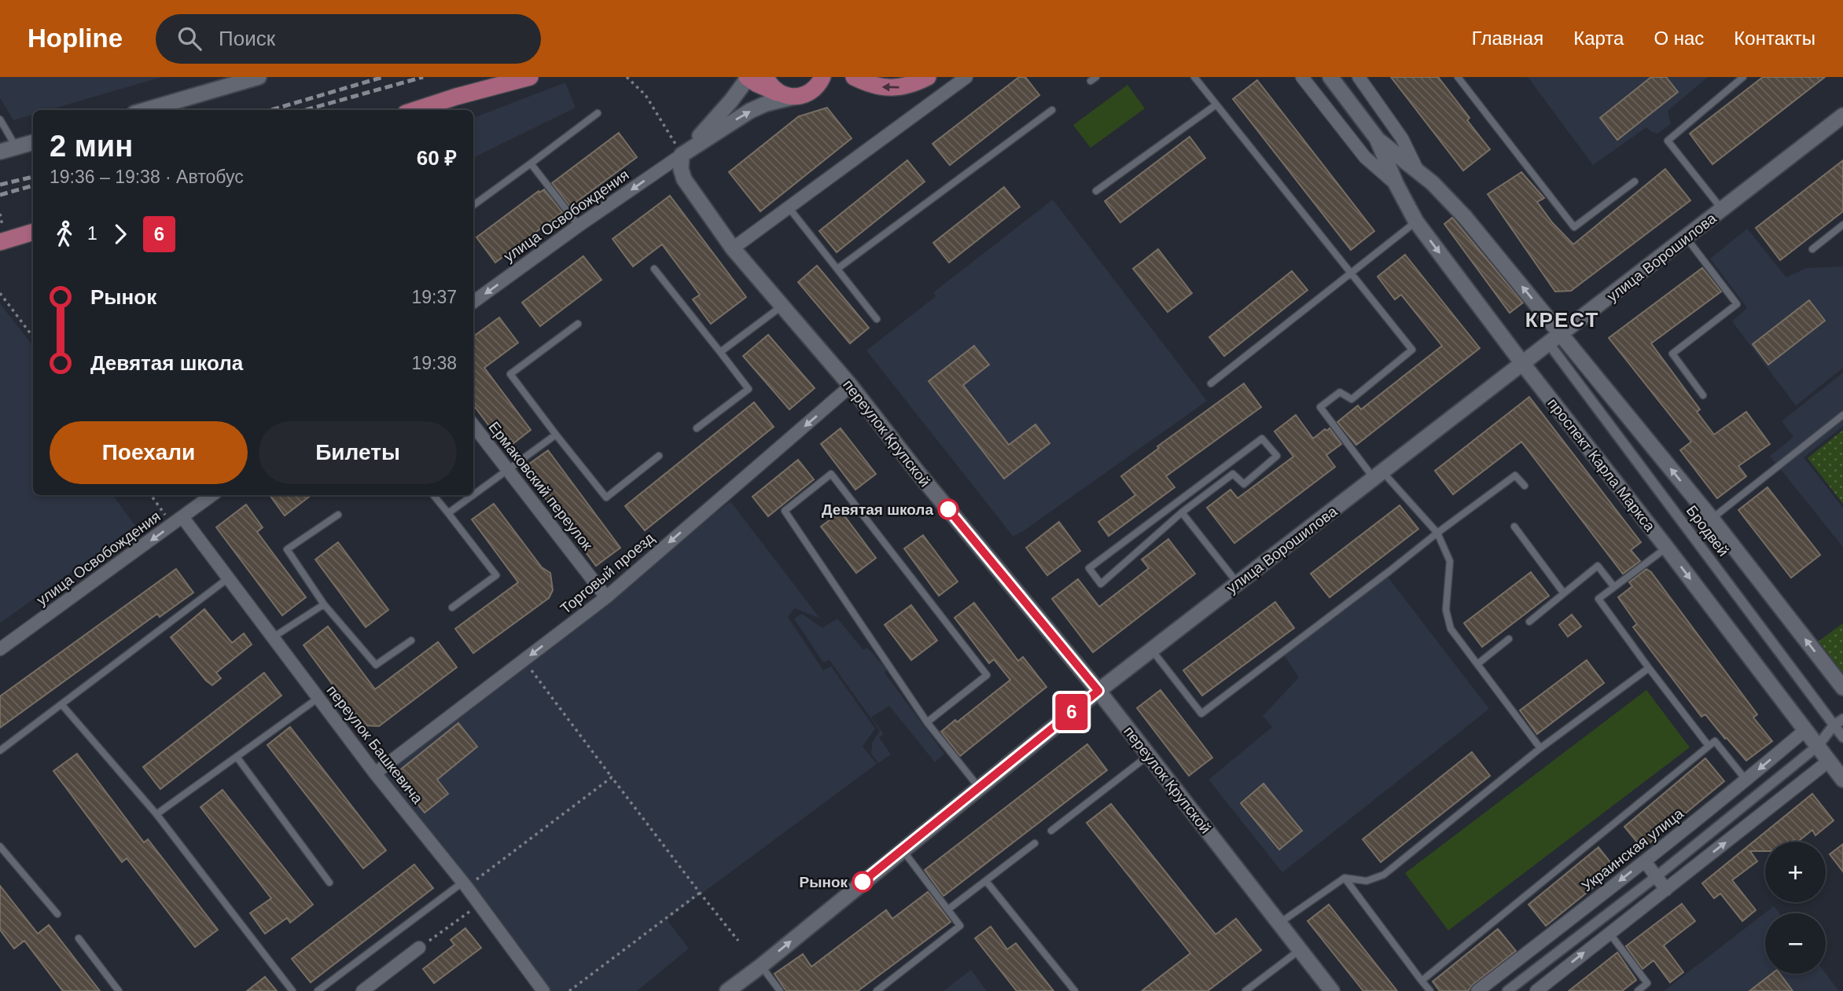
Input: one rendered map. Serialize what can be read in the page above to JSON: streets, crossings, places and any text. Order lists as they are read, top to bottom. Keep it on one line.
{"streets":{"street":["улица Освобождения","улица Ворошилова","переулок Крупской","проспект Карла Маркса","Ермаковский переулок","Бродвей","Торговый проезд","переулок Башкевича","Украинская улица"]},"crossings":[["улица Освобождения","переулок Крупской"],["улица Освобождения","переулок Башкевича"],["улица Ворошилова","переулок Крупской"],["улица Ворошилова","проспект Карла Маркса"],["улица Ворошилова","Бродвей"],["переулок Крупской","Торговый проезд"],["проспект Карла Маркса","Бродвей"],["проспект Карла Маркса","Украинская улица"],["Ермаковский переулок","Торговый проезд"],["Торговый проезд","переулок Башкевича"]],"one_way":["улица Освобождения","Торговый проезд"],"districts":["КРЕСТ"],"places":["Девятая школа","Рынок"],"lines":["bus line 6"],"page":{"header":"Hopline","search":"Поиск","nav":["Главная","Карта","О нас","Контакты"],"on_map":"6","heading":["2 мин","19:36 – 19:38 · Автобус","60 ₽"],"legs":["1","6"],"list":[{"name":"Рынок","value":"19:37"},{"name":"Девятая школа","value":"19:38"}],"buttons":["Поехали","Билеты"],"map_buttons":["+","−"]}}
